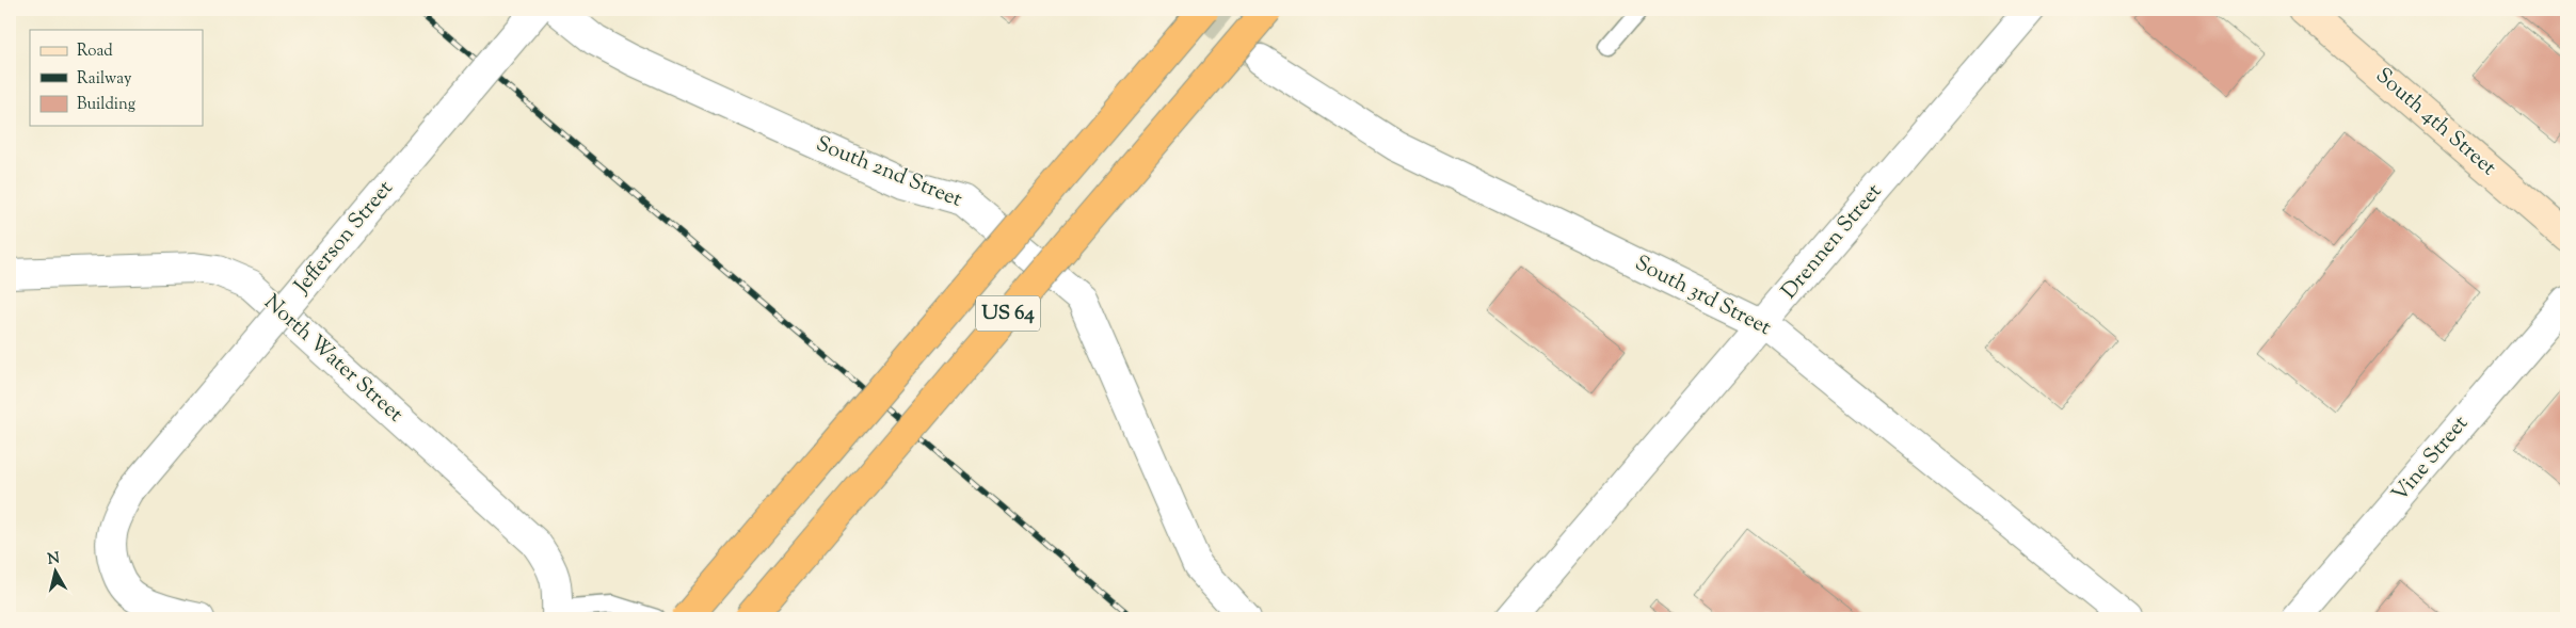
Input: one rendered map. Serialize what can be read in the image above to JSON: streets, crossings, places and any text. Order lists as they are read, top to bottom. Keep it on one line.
{"streets":{"main road":["South 4th Street","US 64"],"street":["South 2nd Street","Jefferson Street","Drennen Street","South 3rd Street","North Water Street","Vine Street"]},"crossings":[["Drennen Street","South 3rd Street"]],"legend":["Road","Railway","Building"],"north":"top"}
